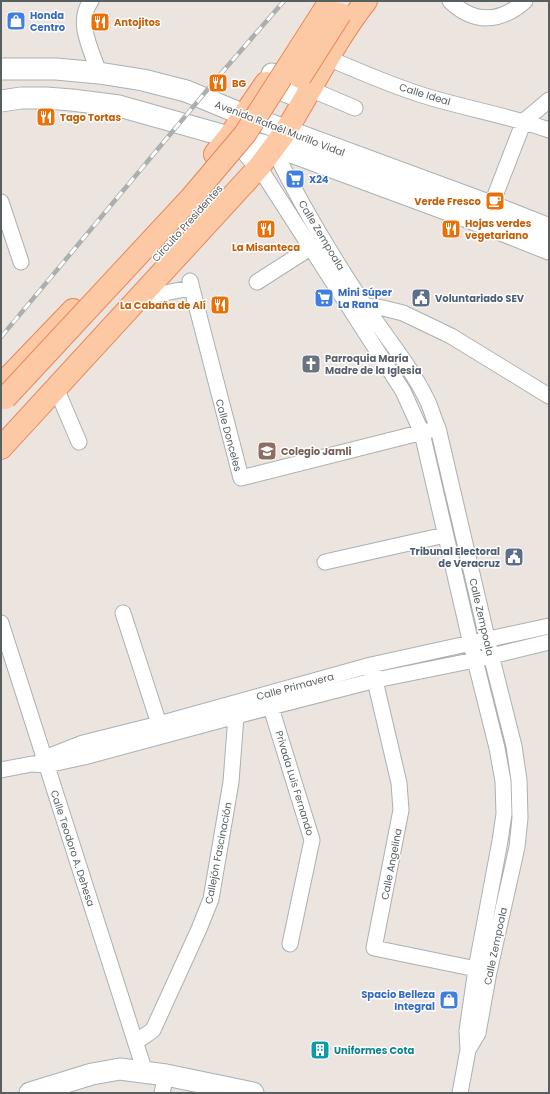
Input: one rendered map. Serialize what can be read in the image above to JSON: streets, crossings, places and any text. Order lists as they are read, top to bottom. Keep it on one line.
{"streets":{"main road":["Avenida Rafaél Murillo Vidal","Circuito Presidentes"],"street":["Calle Ideal","Calle Zempoala","Calle Donceles","Calle Primavera","Privada Luis Fernando","Calle Teodoro A. Dehesa","Callejón Fascinación","Calle Angelina"]},"crossings":[["Avenida Rafaél Murillo Vidal","Calle Zempoala"],["Calle Zempoala","Calle Donceles"],["Calle Zempoala","Calle Primavera"],["Calle Zempoala","Calle Angelina"],["Calle Primavera","Privada Luis Fernando"],["Calle Primavera","Calle Teodoro A. Dehesa"],["Calle Primavera","Callejón Fascinación"],["Calle Primavera","Calle Angelina"],["Calle Teodoro A. Dehesa","Callejón Fascinación"]],"places":{"shop":["Honda Centro","Spacio Belleza Integral"],"restaurant":["Antojitos","BG","Tago Tortas","La Misanteca","Hojas verdes vegetariano","La Cabaña de Alí"],"supermarket":["X24","Mini Súper La Rana"],"cafe":["Verde Fresco"],"public building":["Voluntariado SEV","Tribunal Electoral de Veracruz"],"church":["Parroquia María Madre de la Iglesia"],"school or university":["Colegio Jamli"],"building":["Uniformes Cota"]}}
